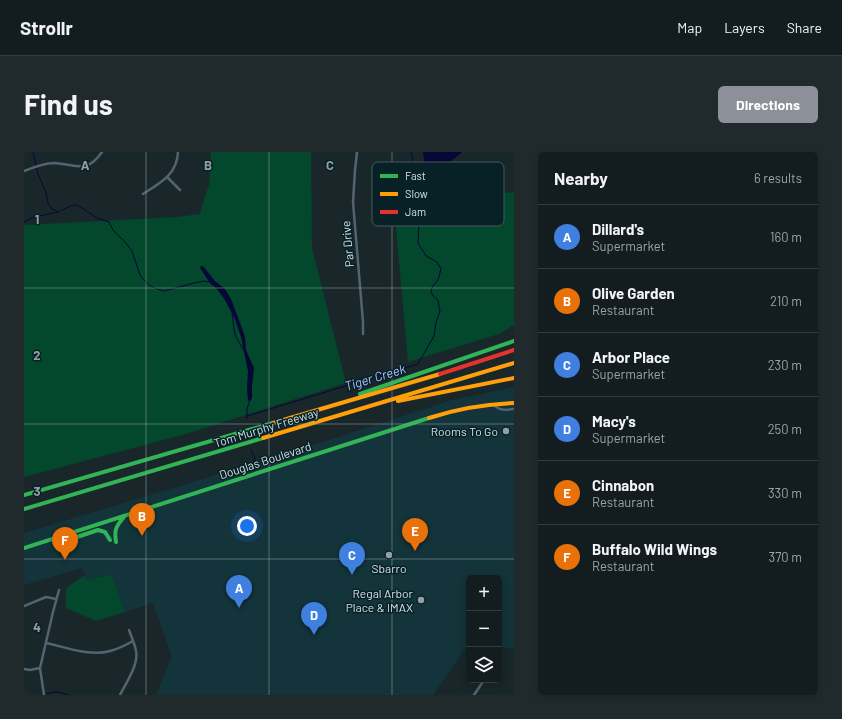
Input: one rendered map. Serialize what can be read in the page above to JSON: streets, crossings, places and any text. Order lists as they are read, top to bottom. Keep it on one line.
{"streets":{"main road":["Tom Murphy Freeway","Douglas Boulevard"],"street":["Par Drive"]},"water":["Tiger Creek"],"places":["Rooms To Go","Sbarro","Regal Arbor Place & IMAX"],"legend":["Fast","Slow","Jam"],"page":{"header":"Strollr","nav":["Map","Layers","Share"],"buttons":"Directions","title":"Find us","heading":["Nearby","6 results"],"list":[{"mark":"A","name":"Dillard's","note":"Supermarket","value":"160 m"},{"mark":"B","name":"Olive Garden","note":"Restaurant","value":"210 m"},{"mark":"C","name":"Arbor Place","note":"Supermarket","value":"230 m"},{"mark":"D","name":"Macy's","note":"Supermarket","value":"250 m"},{"mark":"E","name":"Cinnabon","note":"Restaurant","value":"330 m"},{"mark":"F","name":"Buffalo Wild Wings","note":"Restaurant","value":"370 m"}],"pins":["B","E","F","C","A","D"],"map_buttons":["+","−"]},"grid":{"columns":["A","B","C"],"rows":["1","2","3","4"]}}
